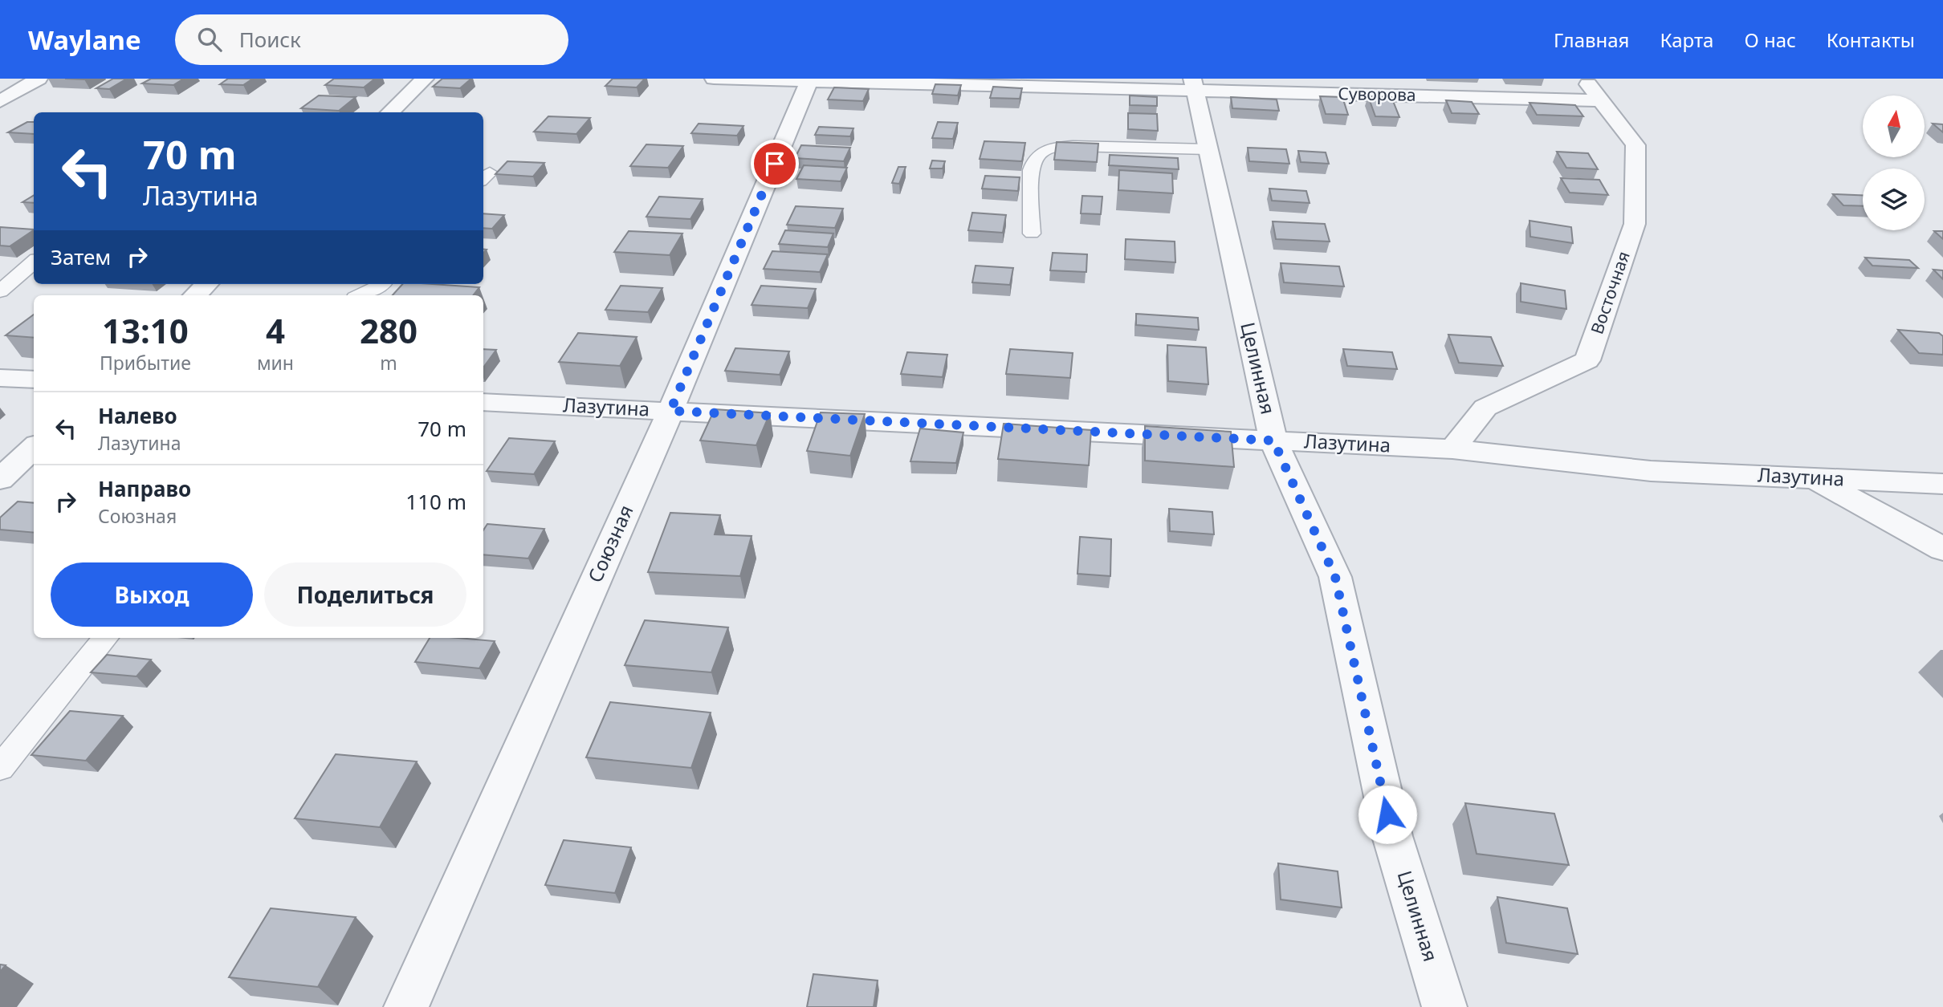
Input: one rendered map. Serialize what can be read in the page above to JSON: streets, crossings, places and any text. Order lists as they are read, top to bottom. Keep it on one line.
{"streets":{"street":["Суворова","Восточная","Целинная","Лазутина","Союзная"]},"crossings":[["Суворова","Восточная"],["Суворова","Целинная"],["Суворова","Союзная"],["Восточная","Лазутина"],["Целинная","Лазутина"],["Лазутина","Союзная"]],"north":"top","page":{"header":"Waylane","search":"Поиск","nav":["Главная","Карта","О нас","Контакты"],"turn":["70 m","Лазутина"],"then":"Затем","eta":["13:10","Прибытие","4","мин","280","m"],"list":[{"name":"Налево","note":"Лазутина","value":"70 m"},{"name":"Направо","note":"Союзная","value":"110 m"}],"buttons":["Выход","Поделиться"]}}
